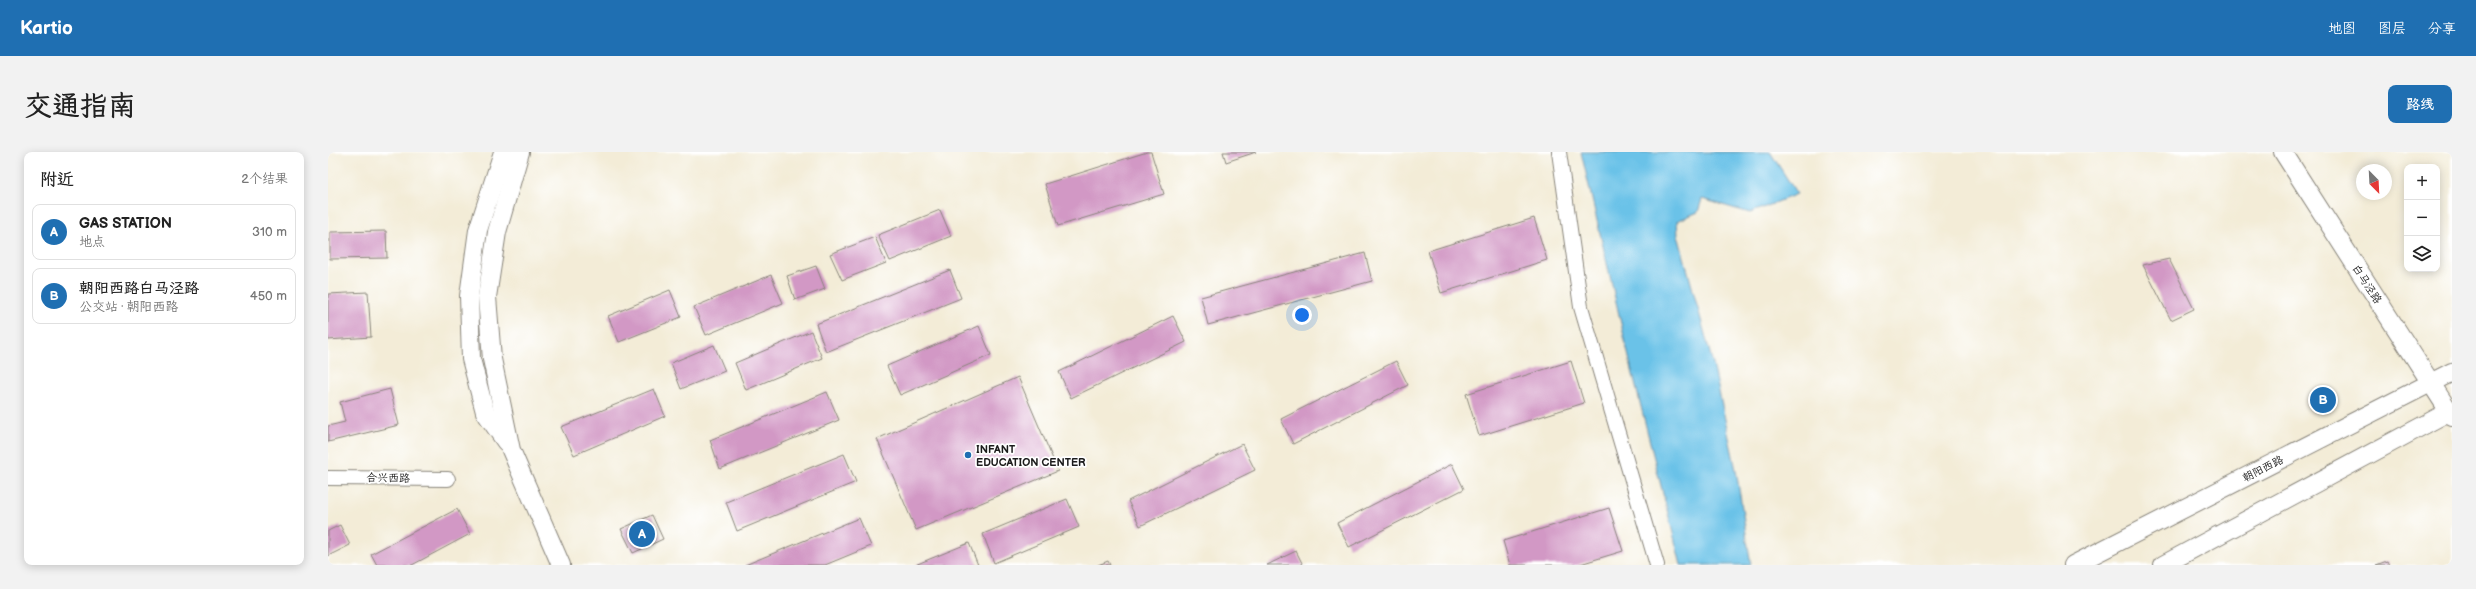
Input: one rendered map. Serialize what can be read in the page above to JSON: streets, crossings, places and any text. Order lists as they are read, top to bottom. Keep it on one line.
{"streets":{"main road":["白马泾路","朝阳西路"],"street":["合兴西路"]},"crossings":[["白马泾路","朝阳西路"]],"places":["INFANT EDUCATION CENTER"],"north":"bottom right","page":{"header":"Kartio","nav":["地图","图层","分享"],"buttons":"路线","title":"交通指南","heading":["附近","2个结果"],"map_buttons":["+","−"],"list":[{"mark":"A","name":"GAS STATION","note":"地点","value":"310 m"},{"mark":"B","name":"朝阳西路白马泾路","note":"公交站 · 朝阳西路","value":"450 m"}],"pins":["B","A"]}}
